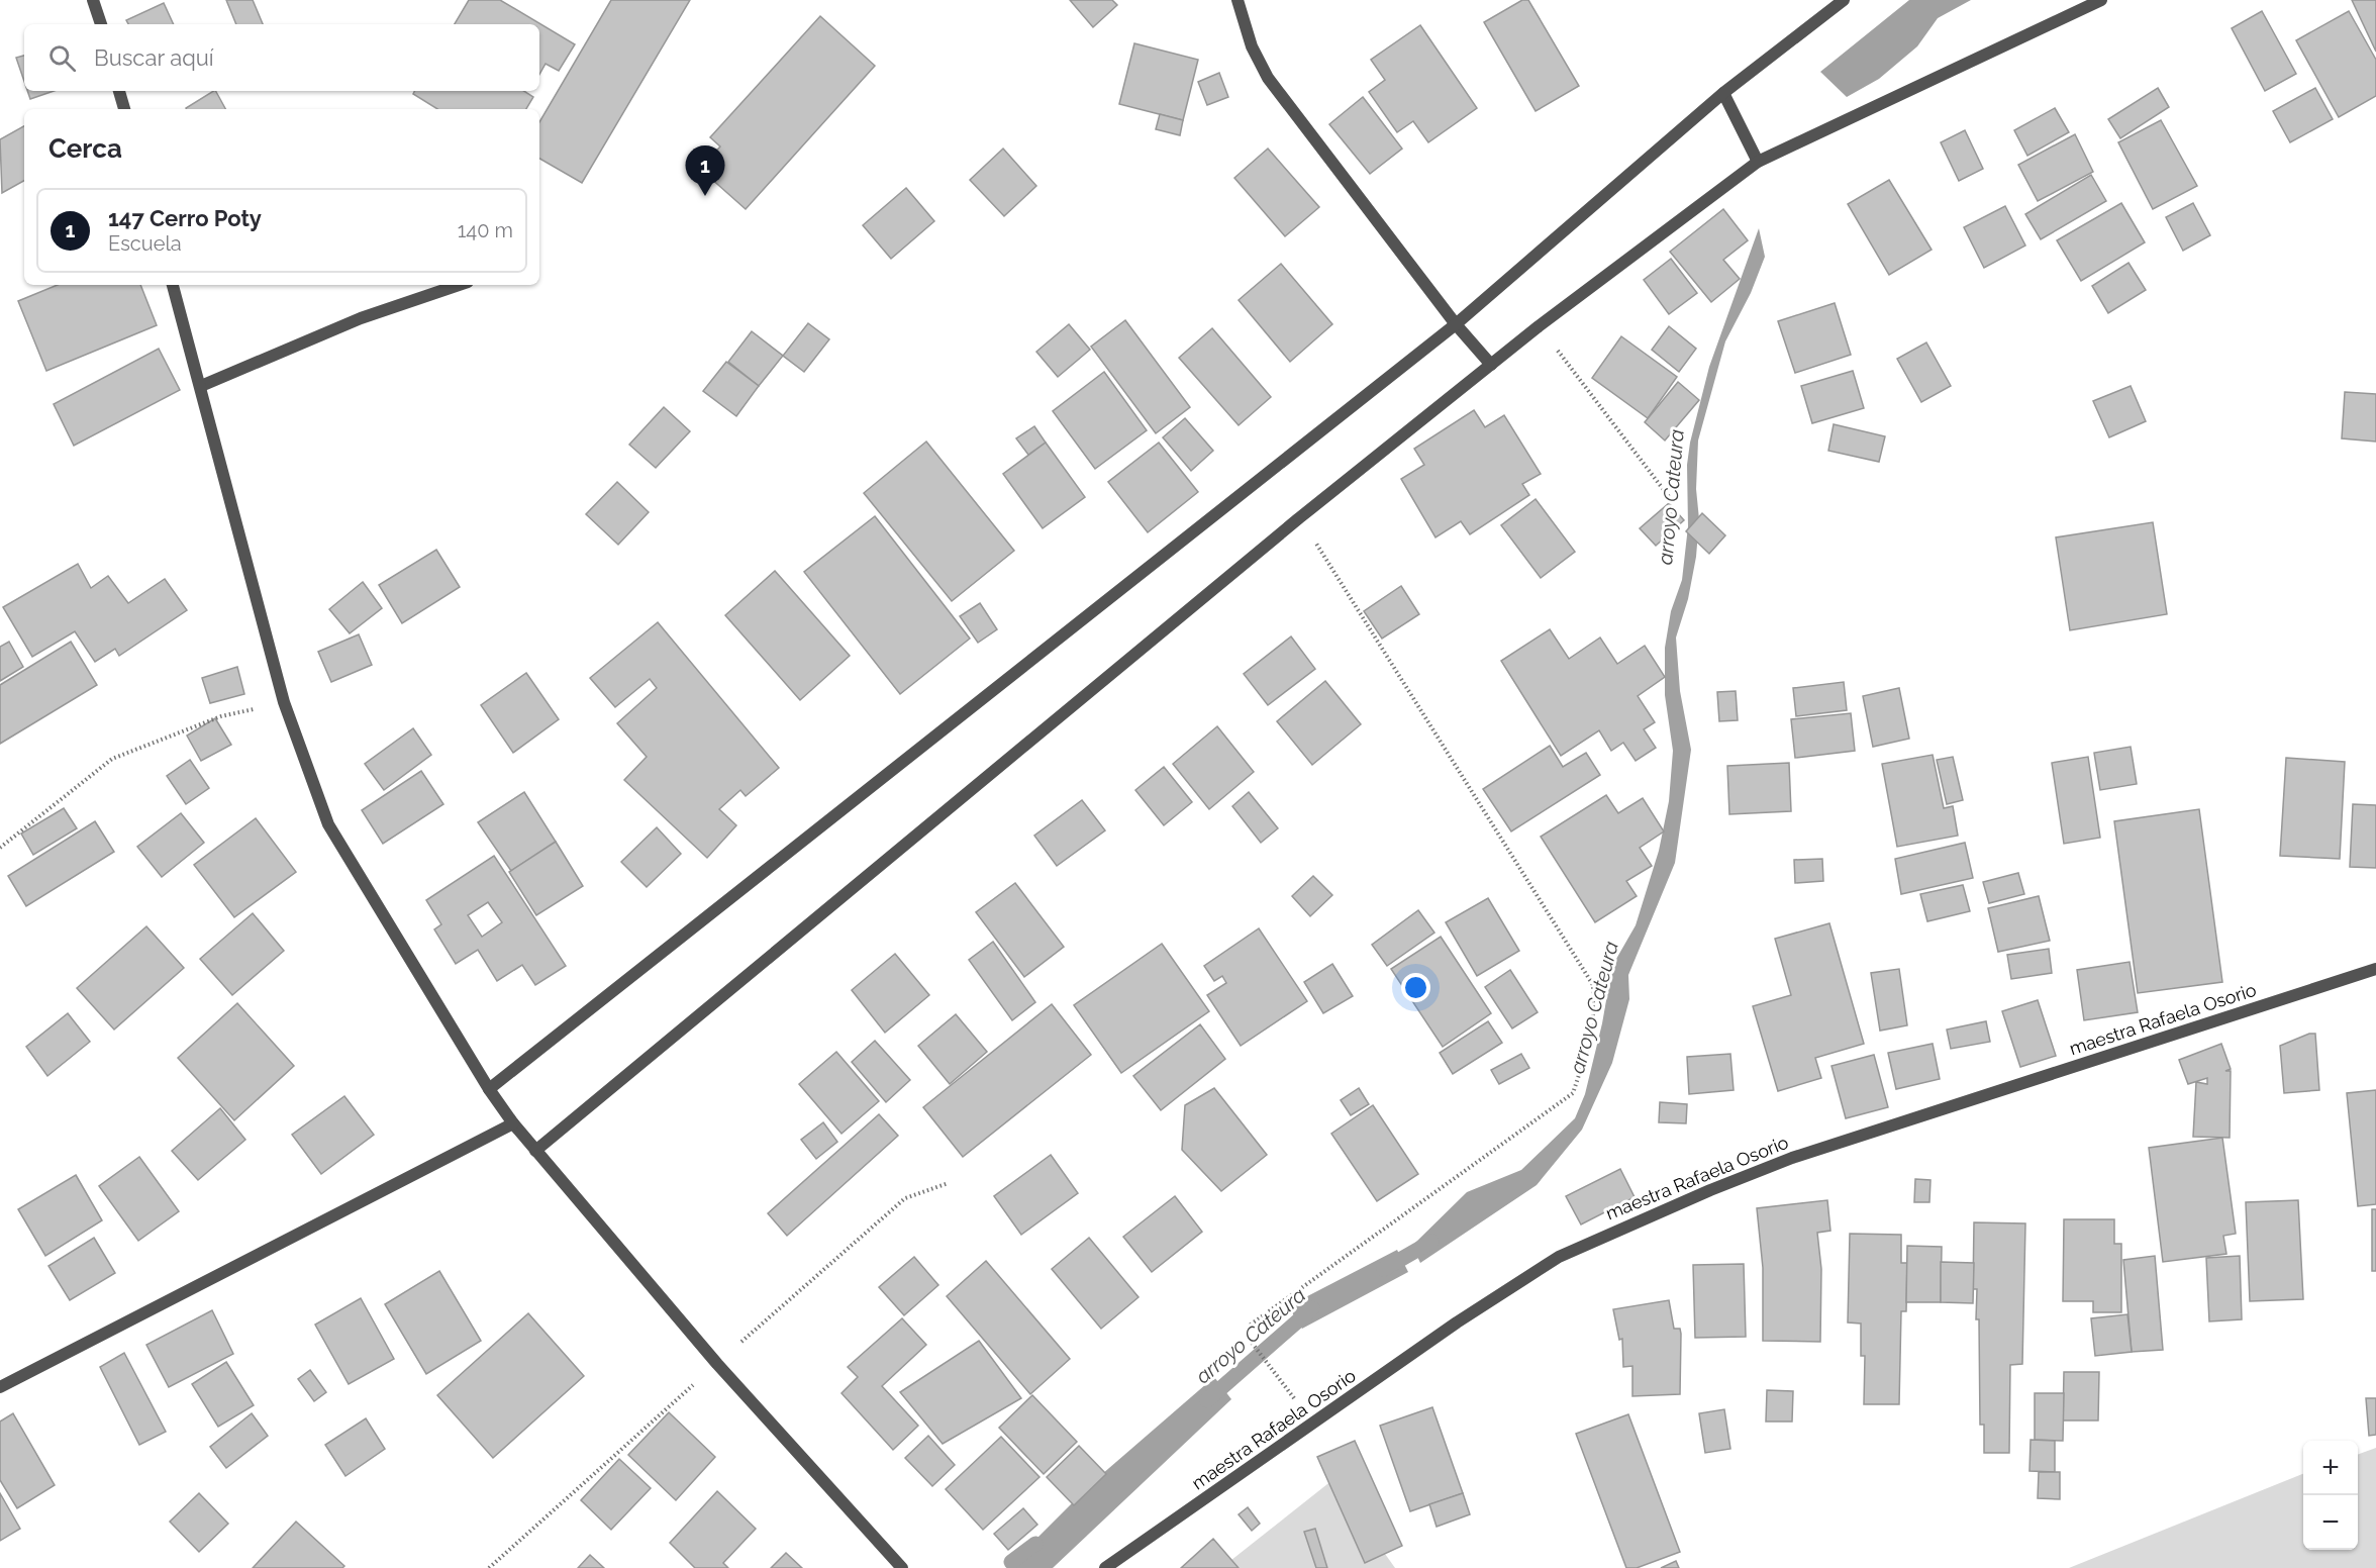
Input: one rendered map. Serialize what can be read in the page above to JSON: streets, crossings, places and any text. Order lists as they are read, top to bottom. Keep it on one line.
{"streets":{"street":["maestra Rafaela Osorio"]},"water":["arroyo Cateura"],"page":{"search":"Buscar aquí","heading":"Cerca","pins":"1","list":[{"mark":"1","name":"147 Cerro Poty","note":"Escuela","value":"140 m"}],"map_buttons":["+","−"]}}
